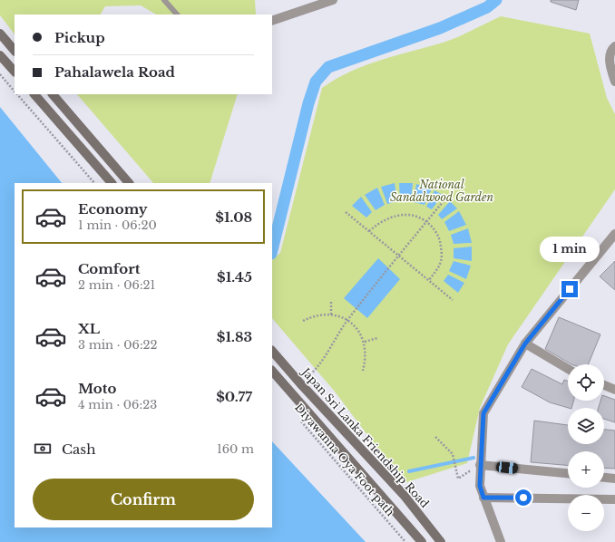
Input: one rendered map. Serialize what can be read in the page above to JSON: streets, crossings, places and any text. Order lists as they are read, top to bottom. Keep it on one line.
{"streets":{"main road":["Japan Sri Lanka Friendship Road"],"path":["Diyawanna Oya Foot path"]},"parks":["National Sandalwood Garden"],"page":{"banner":["Pickup","Pahalawela Road"],"list":[{"name":"Economy","note":"1 min · 06:20","value":"$1.08"},{"name":"Comfort","note":"2 min · 06:21","value":"$1.45"},{"name":"XL","note":"3 min · 06:22","value":"$1.83"},{"name":"Moto","note":"4 min · 06:23","value":"$0.77"}],"bubble":"1 min","map_buttons":["+","−"],"pay":["Cash","160 m"],"buttons":"Confirm"}}
